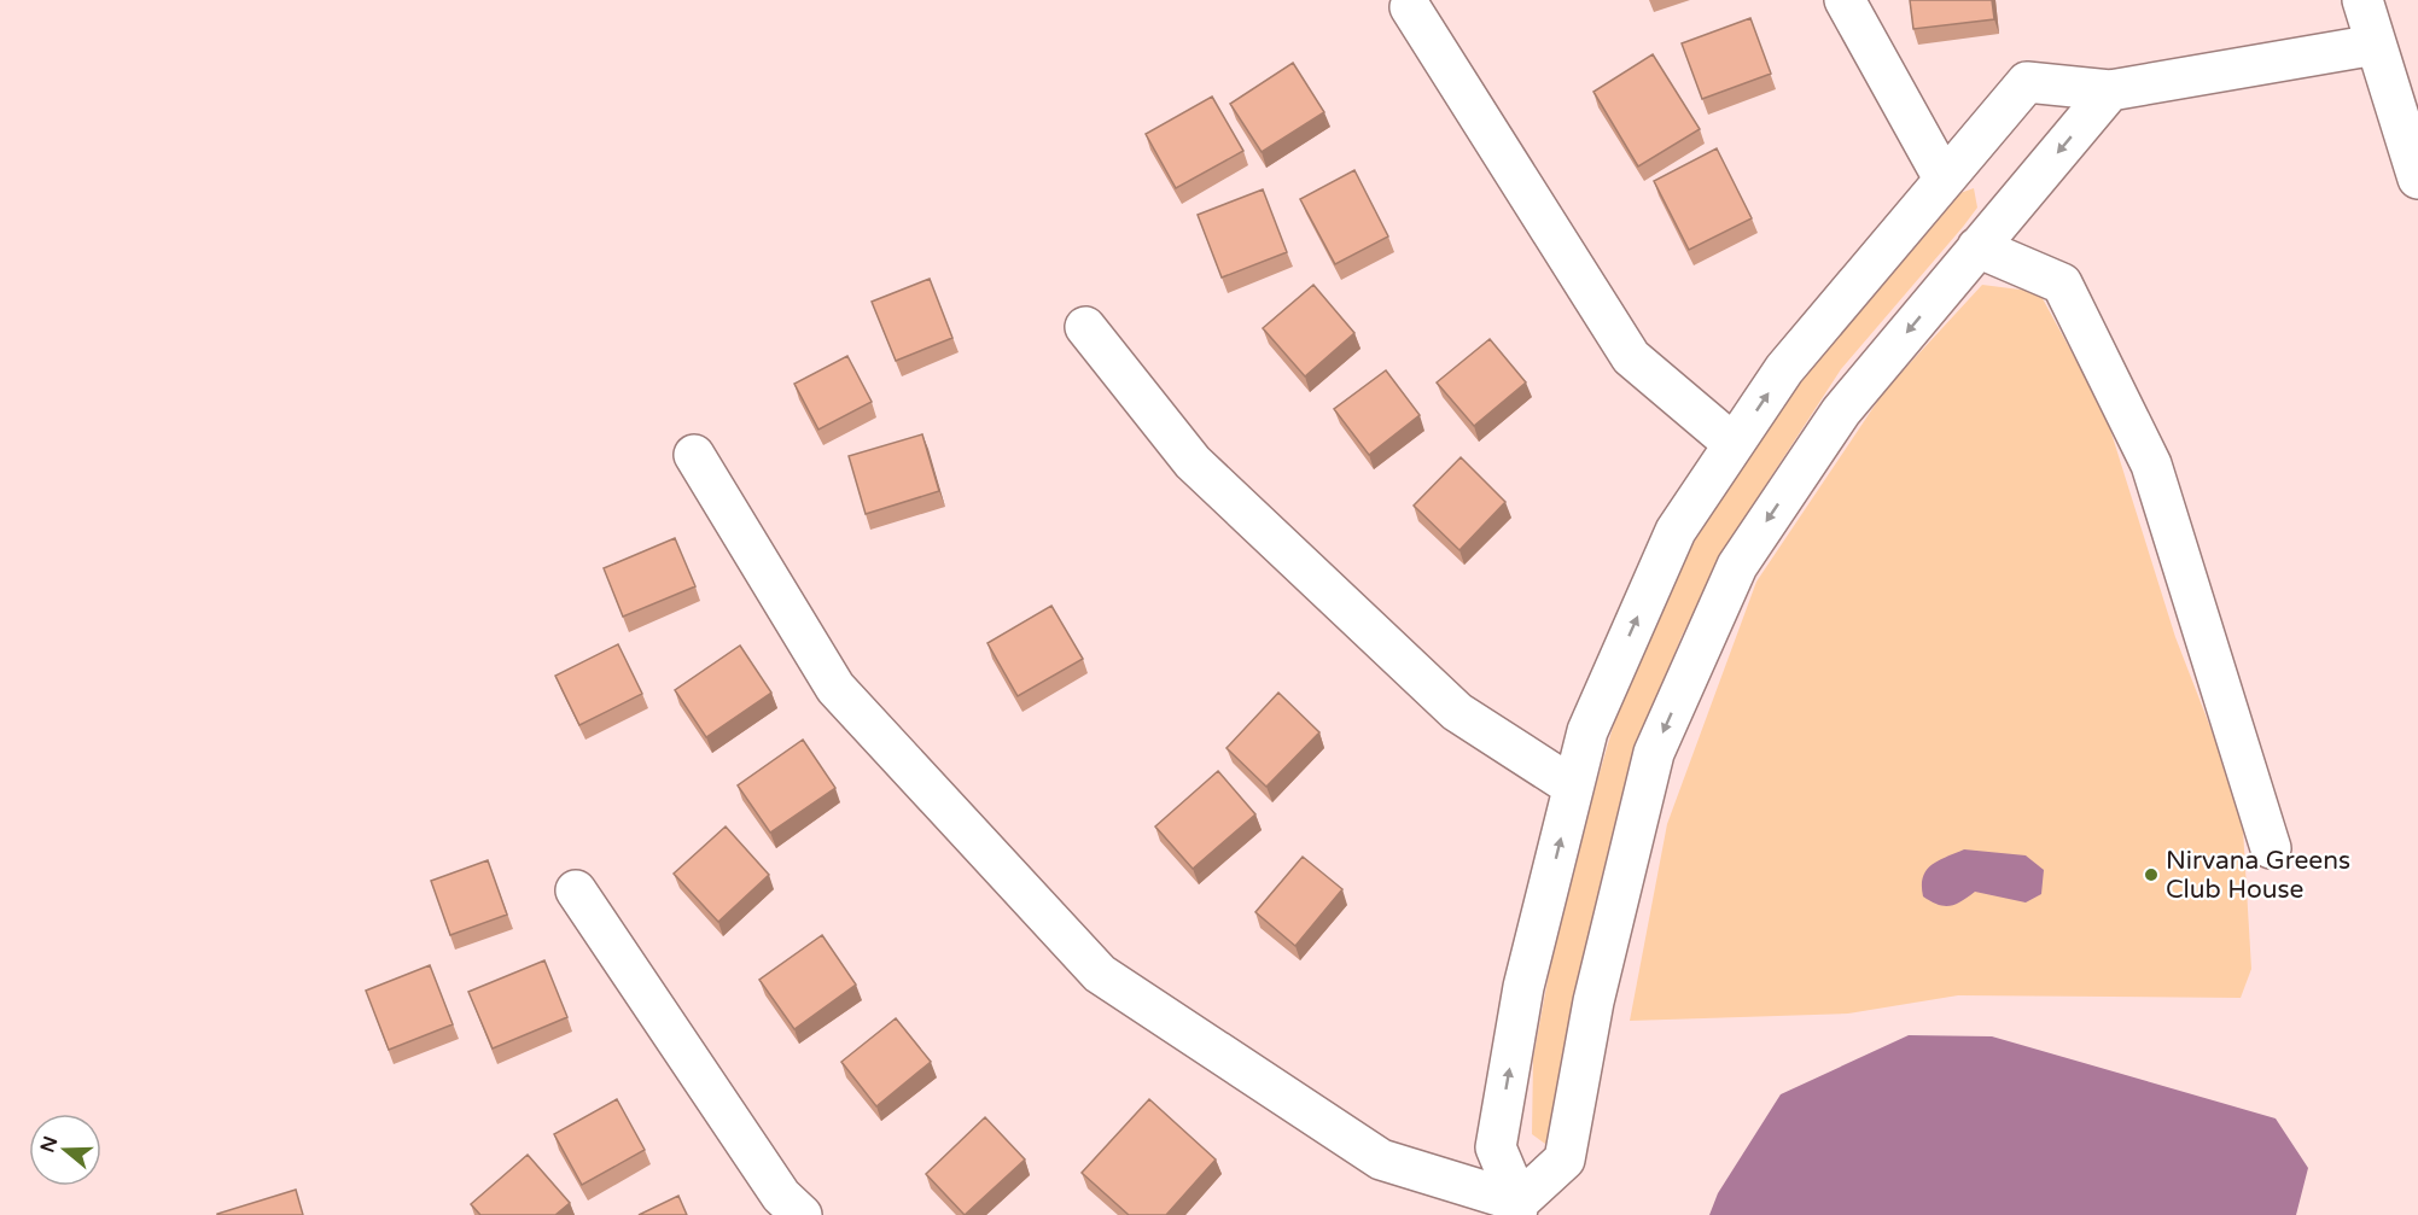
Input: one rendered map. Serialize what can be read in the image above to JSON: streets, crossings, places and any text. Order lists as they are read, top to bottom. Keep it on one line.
{"places":["Nirvana Greens Club House"],"north":"left"}
